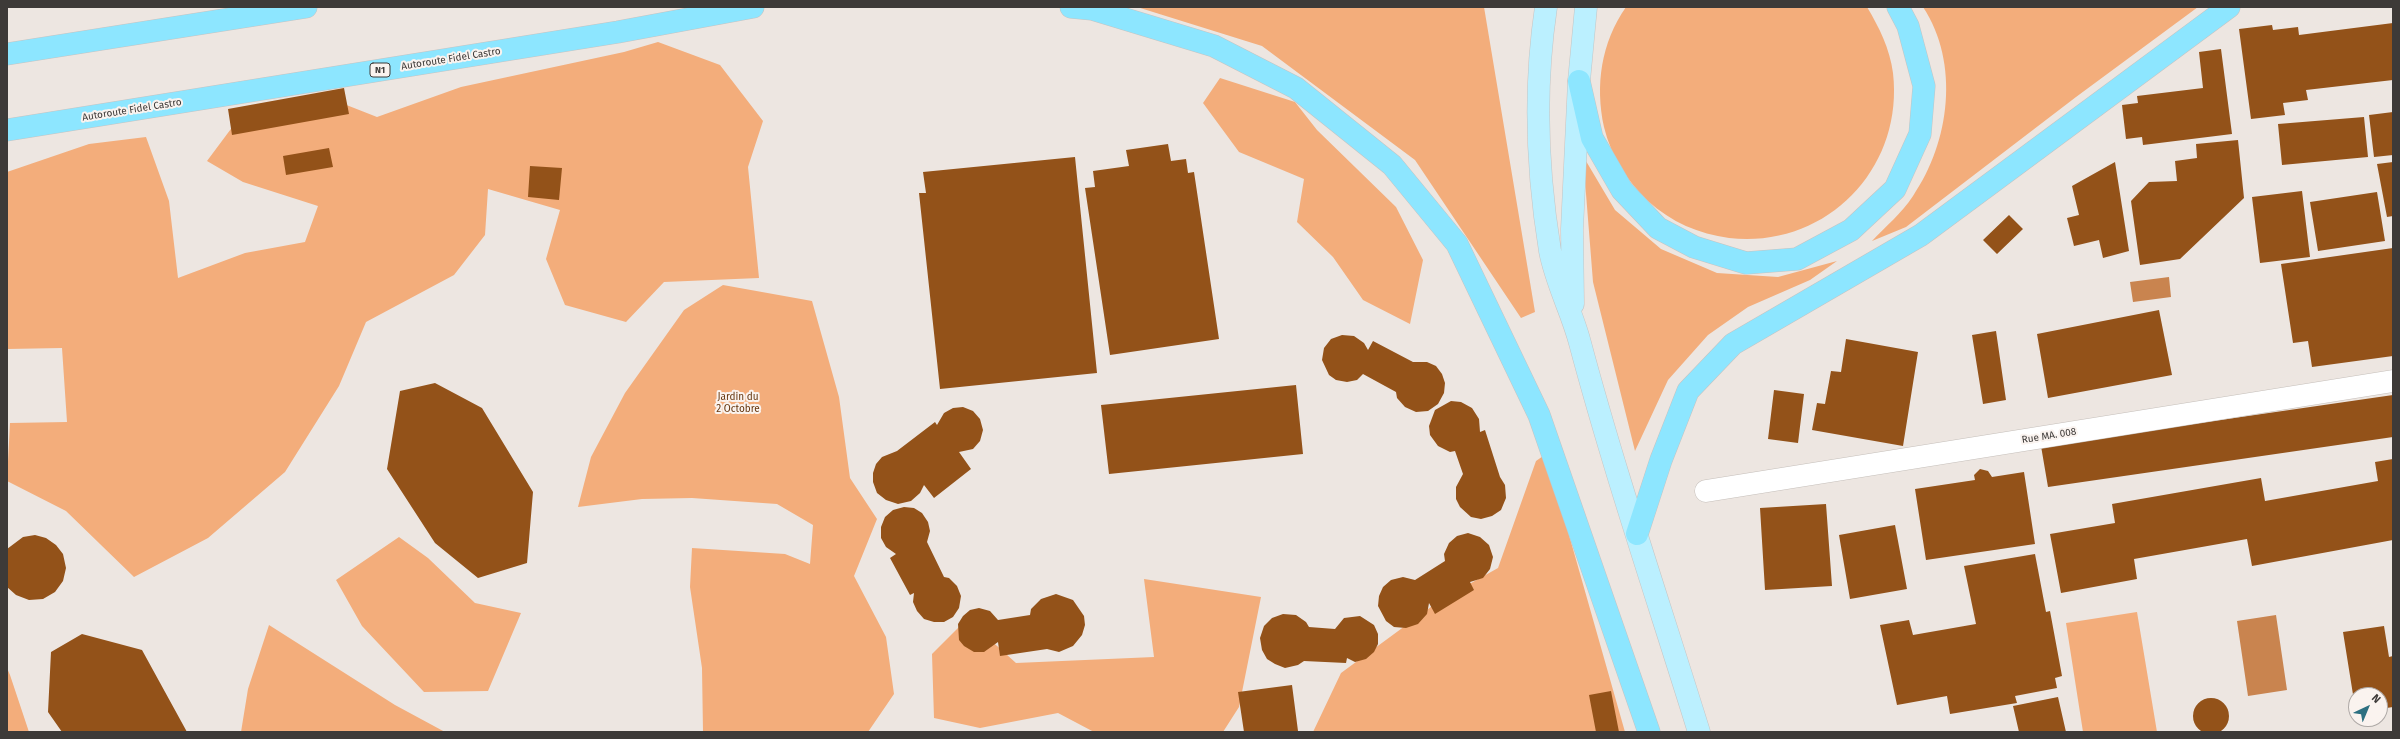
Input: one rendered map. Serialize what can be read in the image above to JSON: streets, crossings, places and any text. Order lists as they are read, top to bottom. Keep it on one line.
{"streets":{"highway":["Autoroute Fidel Castro","N1"],"street":["Rue MA. 008"]},"parks":["Jardin du 2 Octobre"],"north":"top right"}
